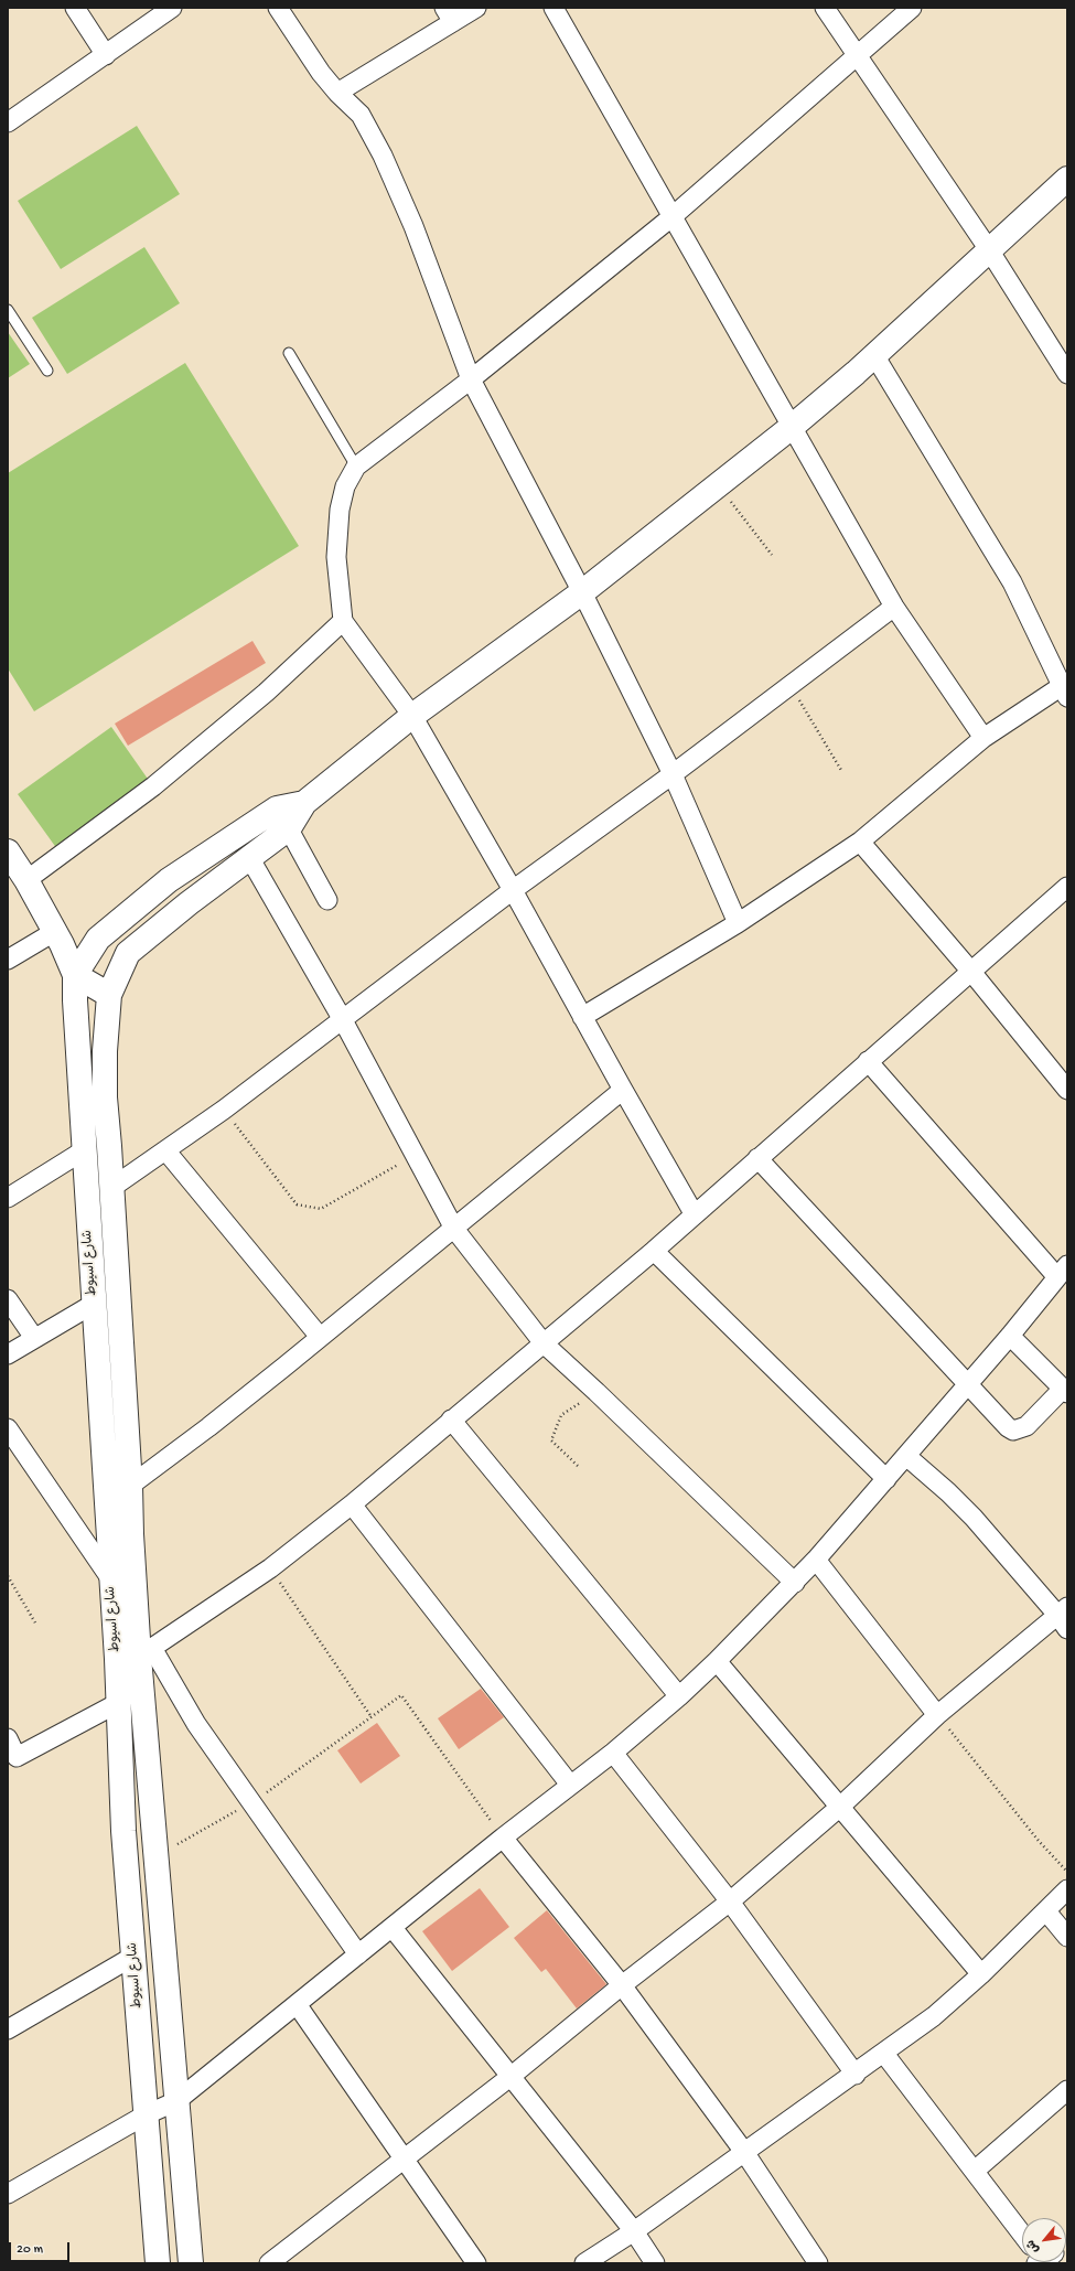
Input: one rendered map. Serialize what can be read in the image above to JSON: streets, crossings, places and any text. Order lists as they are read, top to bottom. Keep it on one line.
{"streets":{"street":["شارع اسيوط"]},"scale_bar":"20 m","north":"bottom left"}
